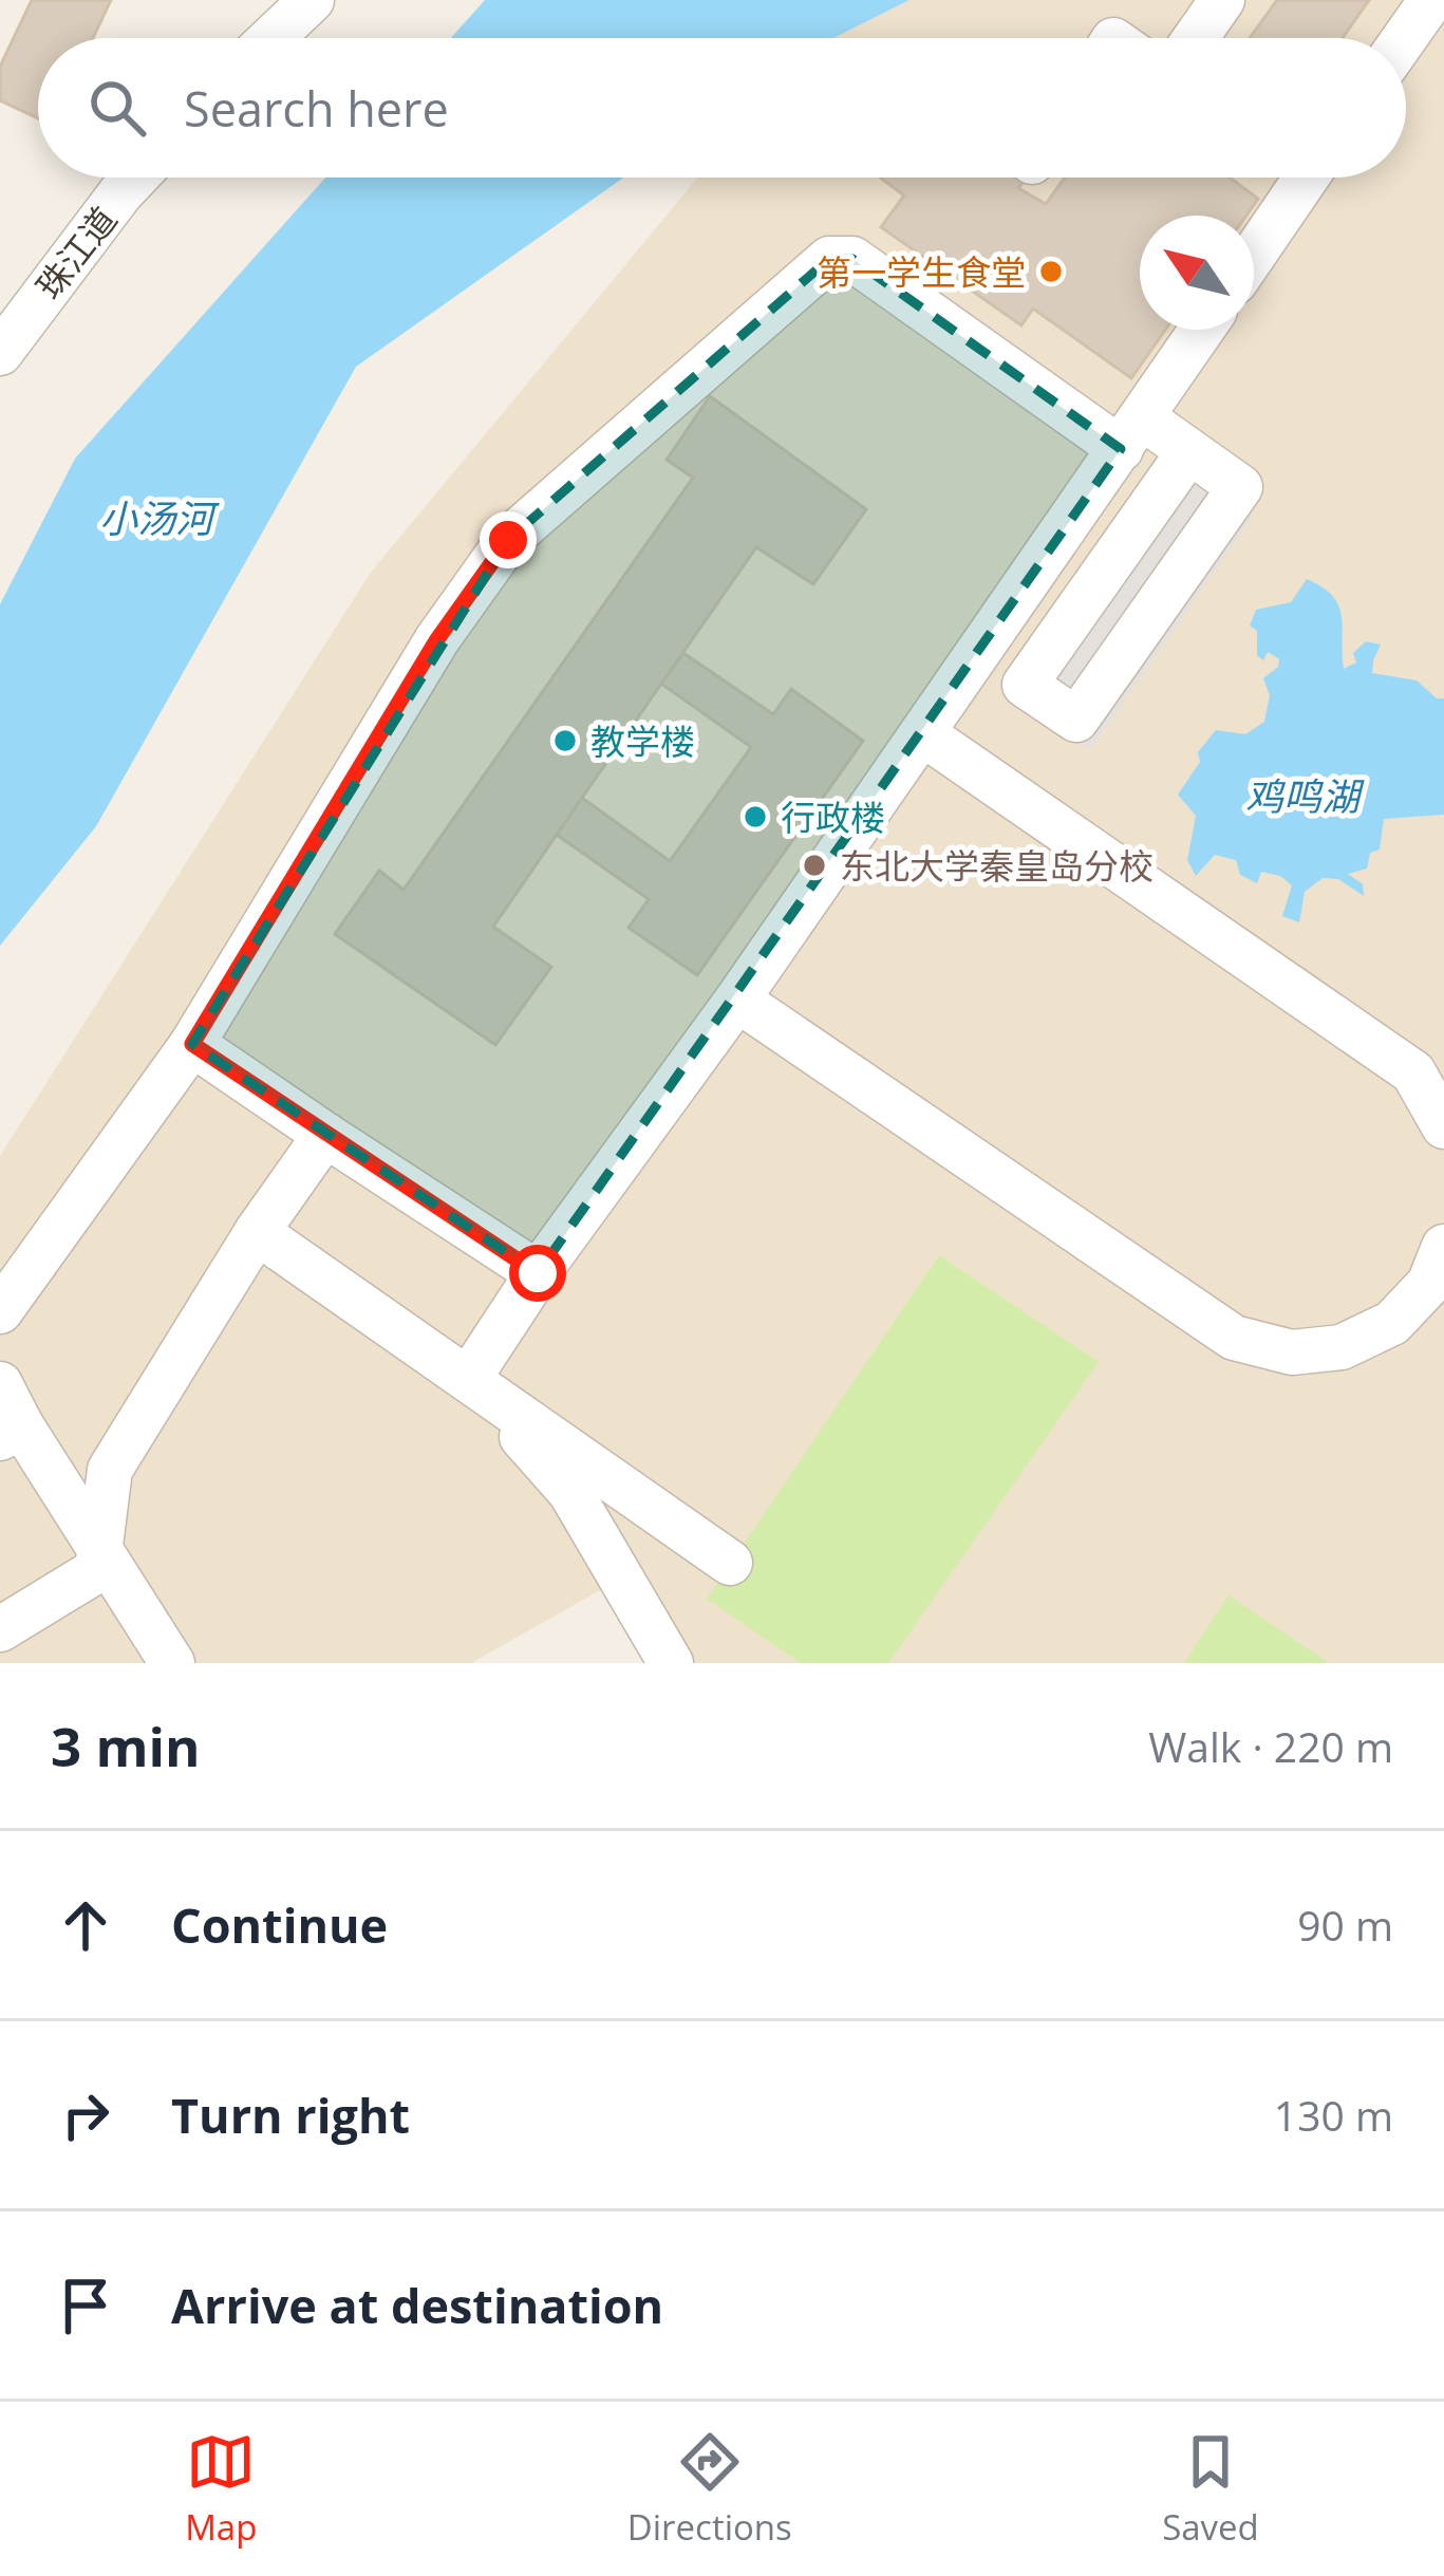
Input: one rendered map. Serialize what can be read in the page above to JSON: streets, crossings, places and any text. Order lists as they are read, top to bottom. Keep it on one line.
{"streets":{"street":["珠江道"]},"water":["小汤河","鸡鸣湖"],"places":["第一学生食堂","教学楼","行政楼","东北大学秦皇岛分校"],"north":"top left","page":{"search":"Search here","heading":["3 min","Walk · 220 m"],"list":[["Continue","90 m"],["Turn right","130 m"],"Arrive at destination"],"nav":["Map","Directions","Saved"]}}
